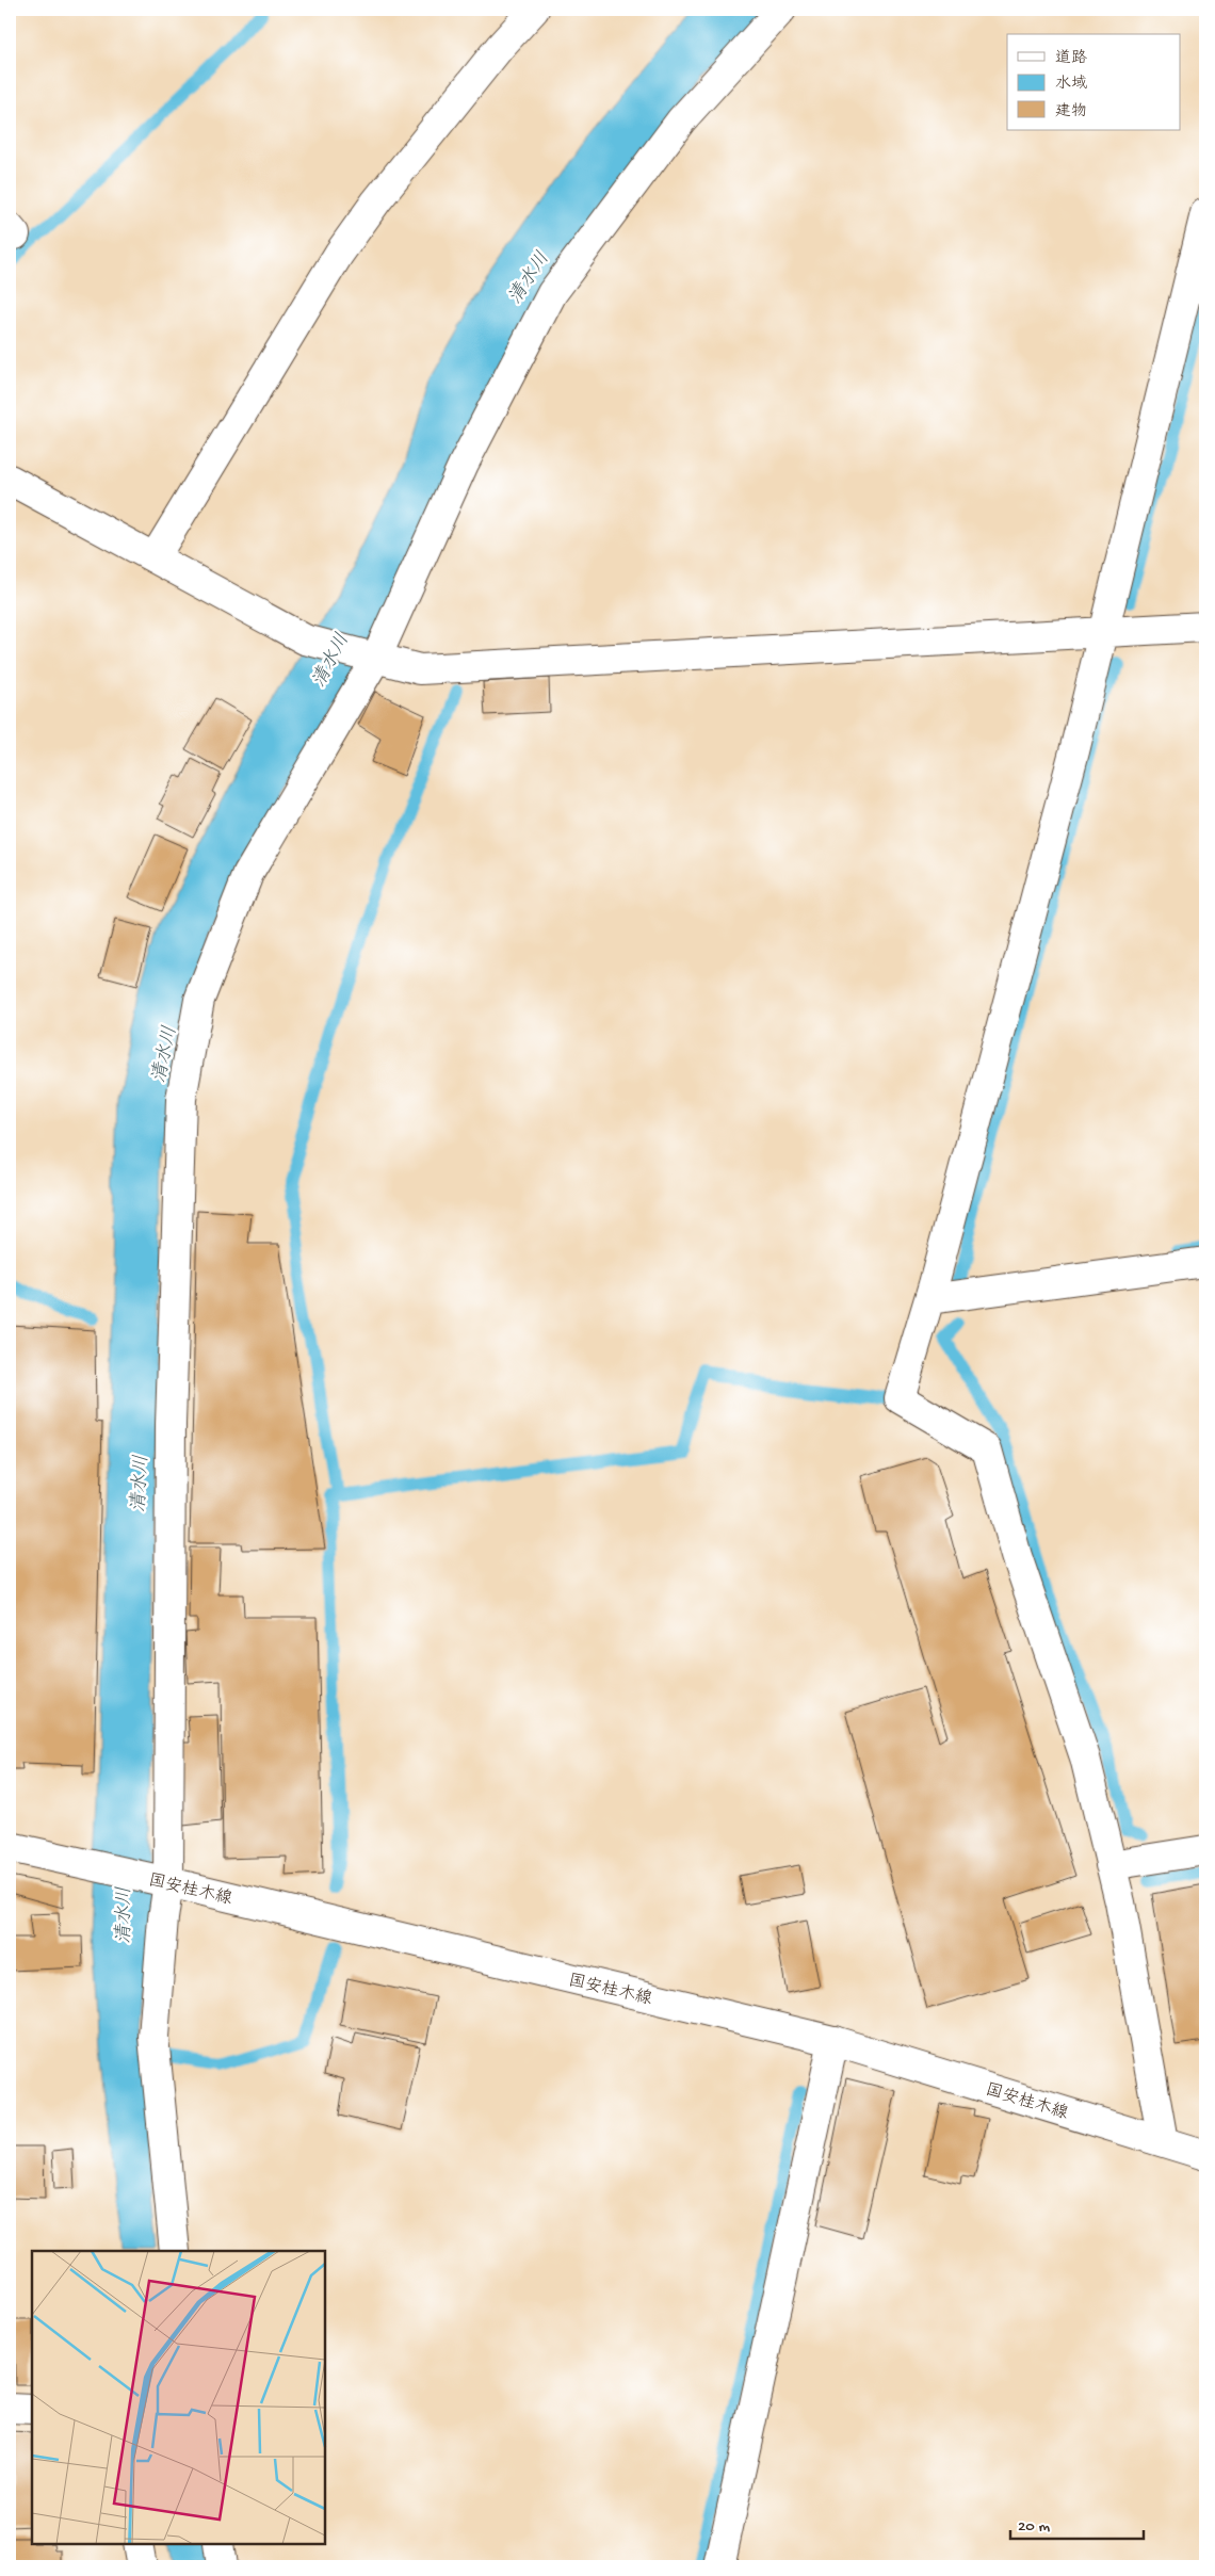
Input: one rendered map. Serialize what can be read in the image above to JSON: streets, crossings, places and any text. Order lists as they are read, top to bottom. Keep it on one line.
{"streets":{"street":["国安桂木線"]},"water":["清水川"],"legend":["道路","水域","建物"],"scale_bar":"20 m"}
